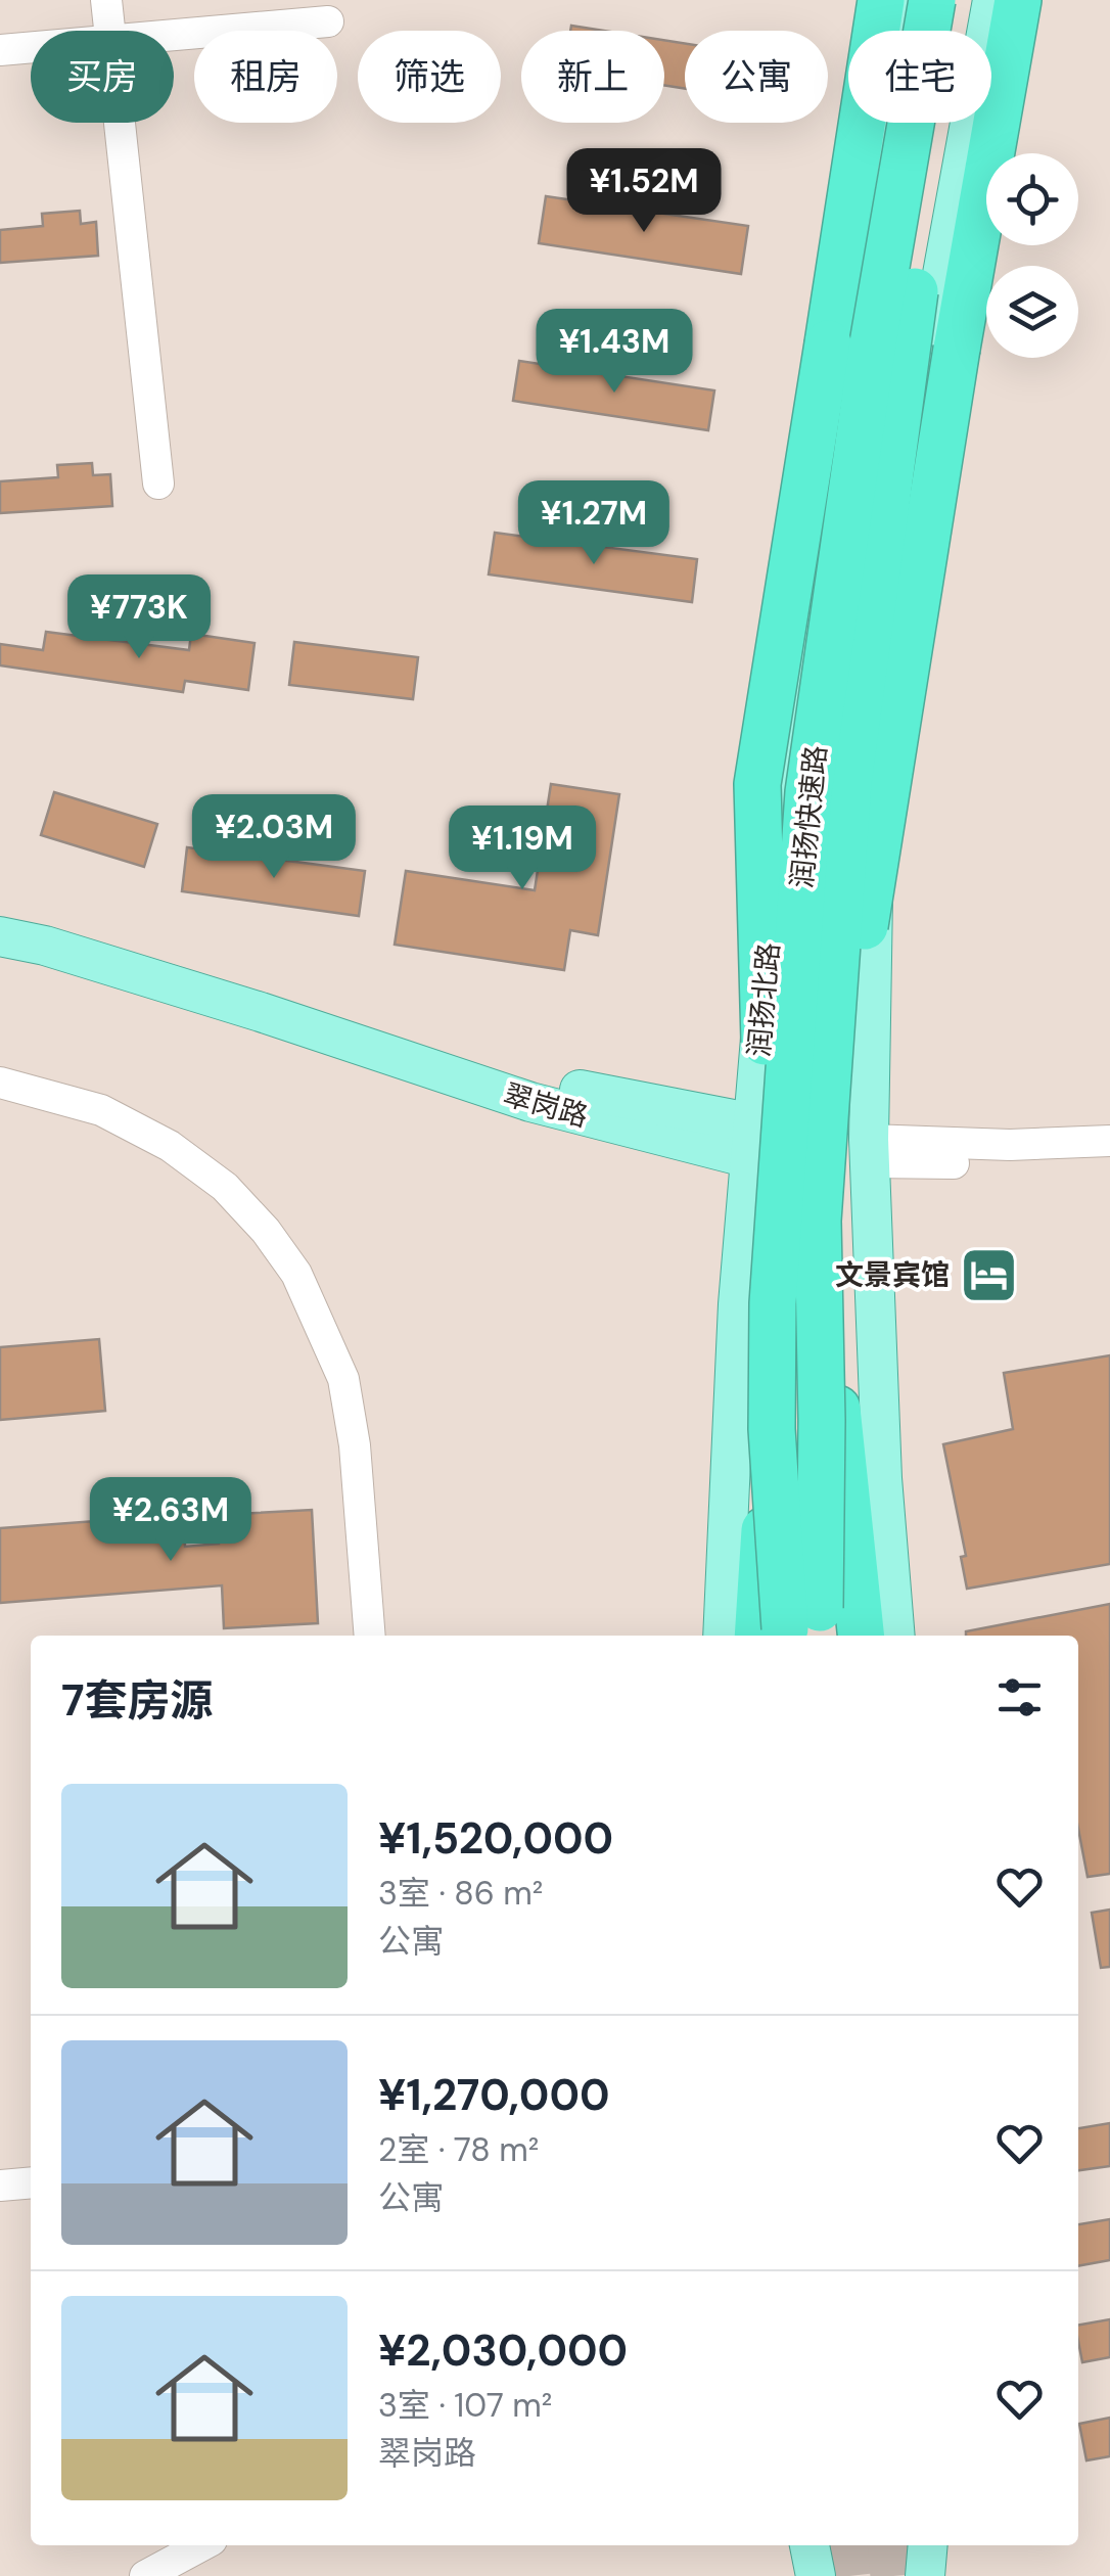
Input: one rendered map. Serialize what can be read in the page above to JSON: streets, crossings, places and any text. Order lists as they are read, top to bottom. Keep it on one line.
{"streets":{"highway":["润扬快速路"],"main road":["润扬北路","翠岗路"]},"crossings":[["润扬快速路","润扬北路"],["润扬北路","翠岗路"]],"places":{"hotel":["文景宾馆"]},"page":{"chip":["买房","租房","筛选","新上","公寓","住宅"],"price":["¥1.52M","¥1.43M","¥1.27M","¥773K","¥2.03M","¥1.19M","¥2.63M"],"heading":"7套房源","list":[{"name":"¥1,520,000","note":"3室 · 86 m² · 公寓"},{"name":"¥1,270,000","note":"2室 · 78 m² · 公寓"},{"name":"¥2,030,000","note":"3室 · 107 m² · 翠岗路"}]}}
